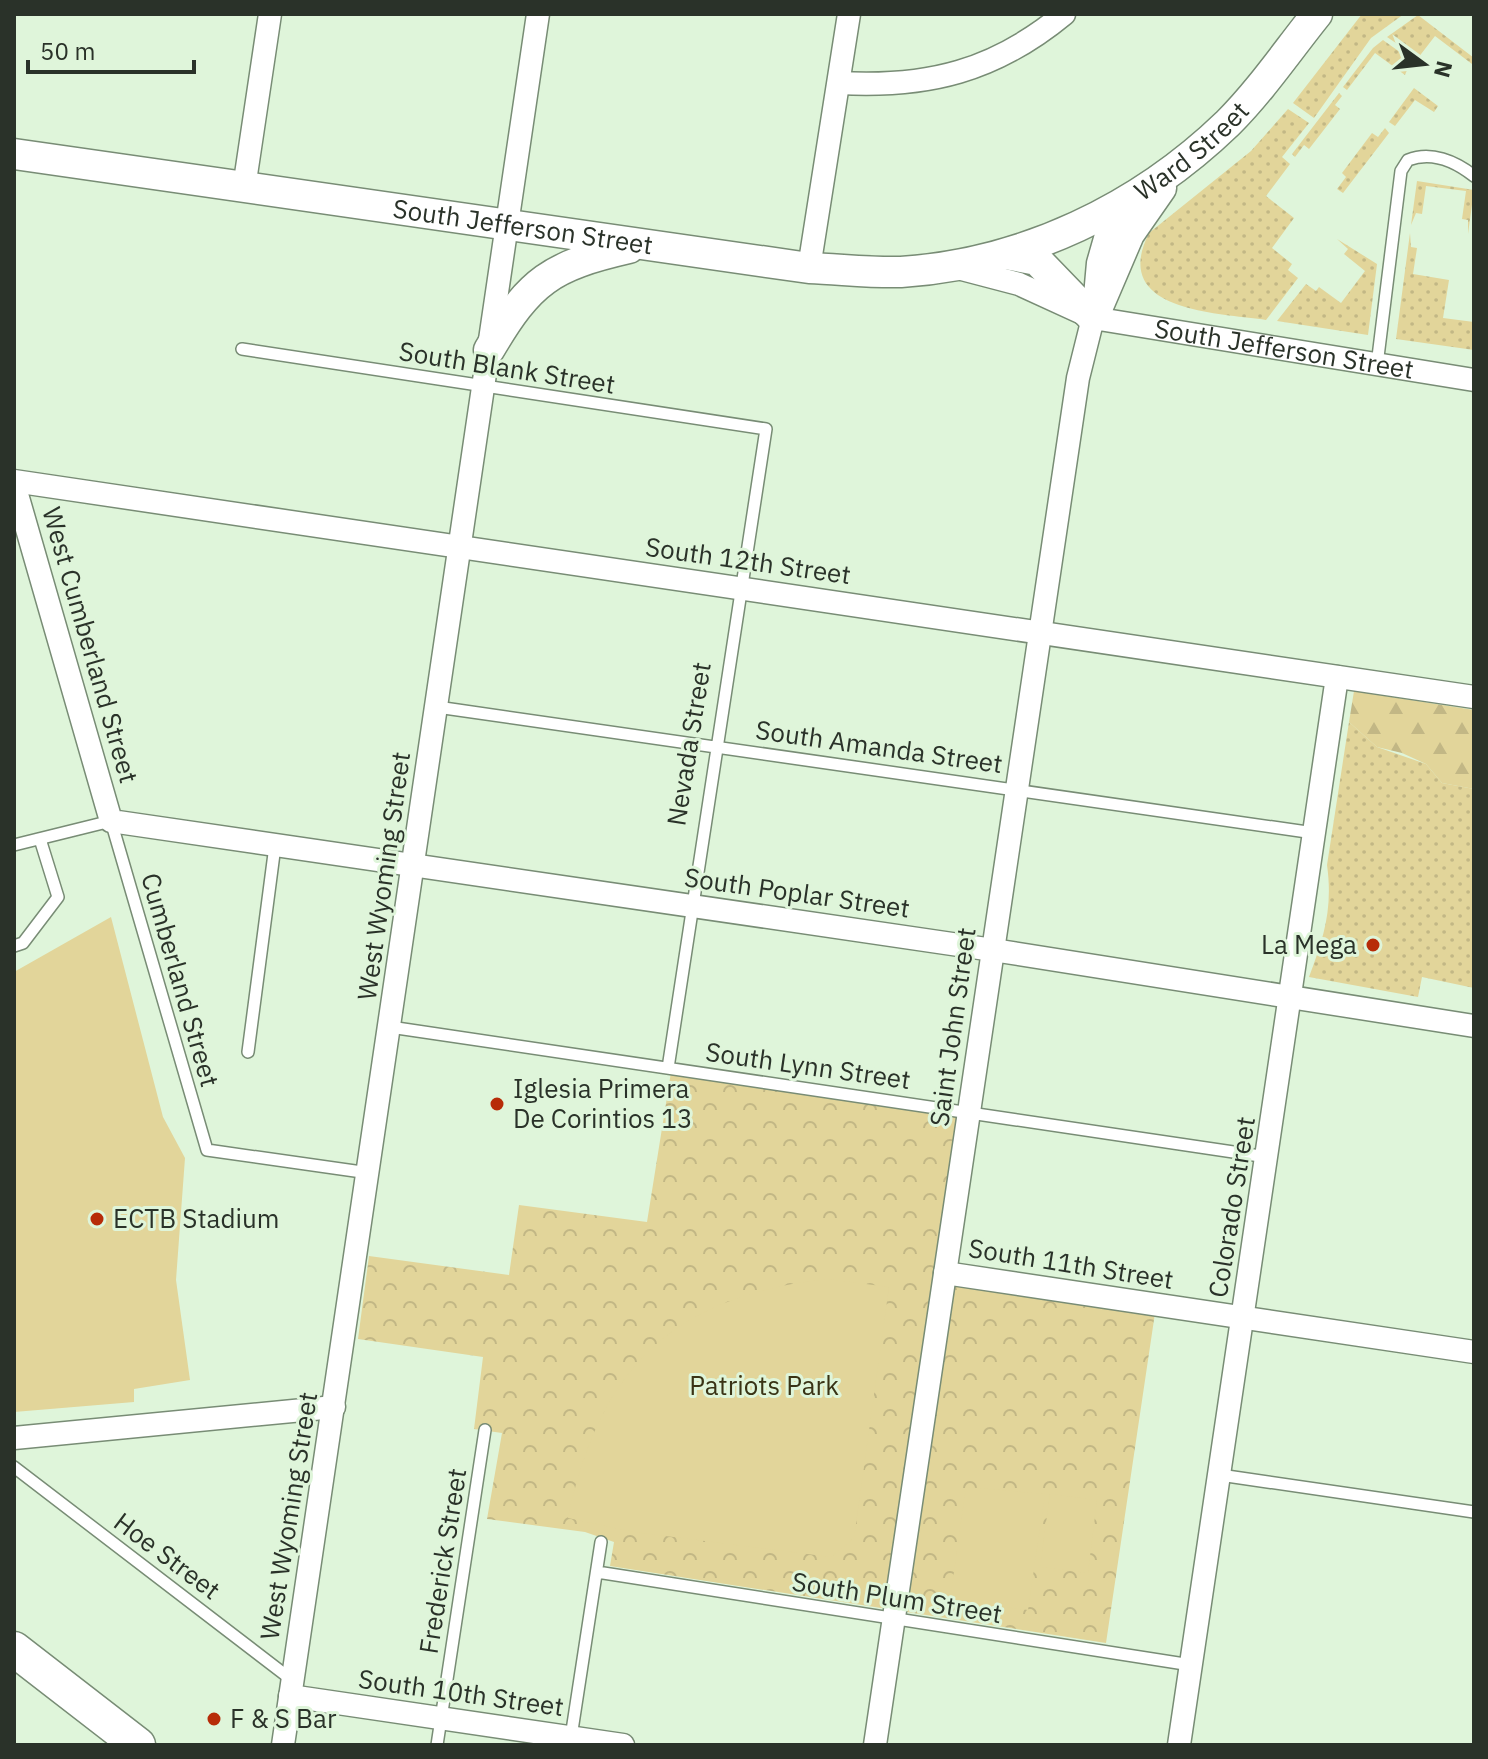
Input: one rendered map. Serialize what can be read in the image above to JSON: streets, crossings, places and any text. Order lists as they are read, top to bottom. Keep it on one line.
{"streets":{"main road":["Ward Street","South Jefferson Street"],"street":["South 12th Street","West Cumberland Street","West Wyoming Street","South Poplar Street","Saint John Street","Colorado Street","South 11th Street","South 10th Street"],"lane":["South Blank Street","Nevada Street","South Amanda Street","Cumberland Street","South Lynn Street","Hoe Street","Frederick Street","South Plum Street"]},"crossings":[["Ward Street","South Jefferson Street"],["Ward Street","Saint John Street"],["South Jefferson Street","West Wyoming Street"],["South Jefferson Street","Saint John Street"],["South Blank Street","Nevada Street"],["South Blank Street","West Wyoming Street"],["South 12th Street","West Cumberland Street"],["South 12th Street","Nevada Street"],["South 12th Street","West Wyoming Street"],["South 12th Street","Saint John Street"],["South 12th Street","Colorado Street"],["West Cumberland Street","South Poplar Street"],["West Cumberland Street","Cumberland Street"],["Nevada Street","South Amanda Street"],["Nevada Street","South Poplar Street"],["Nevada Street","South Lynn Street"],["South Amanda Street","West Wyoming Street"],["South Amanda Street","Saint John Street"],["South Amanda Street","Colorado Street"],["West Wyoming Street","South Poplar Street"],["West Wyoming Street","Cumberland Street"],["West Wyoming Street","South Lynn Street"],["West Wyoming Street","Hoe Street"],["West Wyoming Street","South 10th Street"],["South Poplar Street","Cumberland Street"],["South Poplar Street","Saint John Street"],["South Poplar Street","Colorado Street"],["Saint John Street","South Lynn Street"],["Saint John Street","South 11th Street"],["Saint John Street","South Plum Street"],["South Lynn Street","Colorado Street"],["Colorado Street","South 11th Street"],["Colorado Street","South Plum Street"],["Hoe Street","South 10th Street"],["Frederick Street","South 10th Street"]],"parks":["Patriots Park"],"places":["La Mega","Iglesia Primera De Corintios 13","ECTB Stadium","F & S Bar"],"scale_bar":"50 m","north":"right"}
